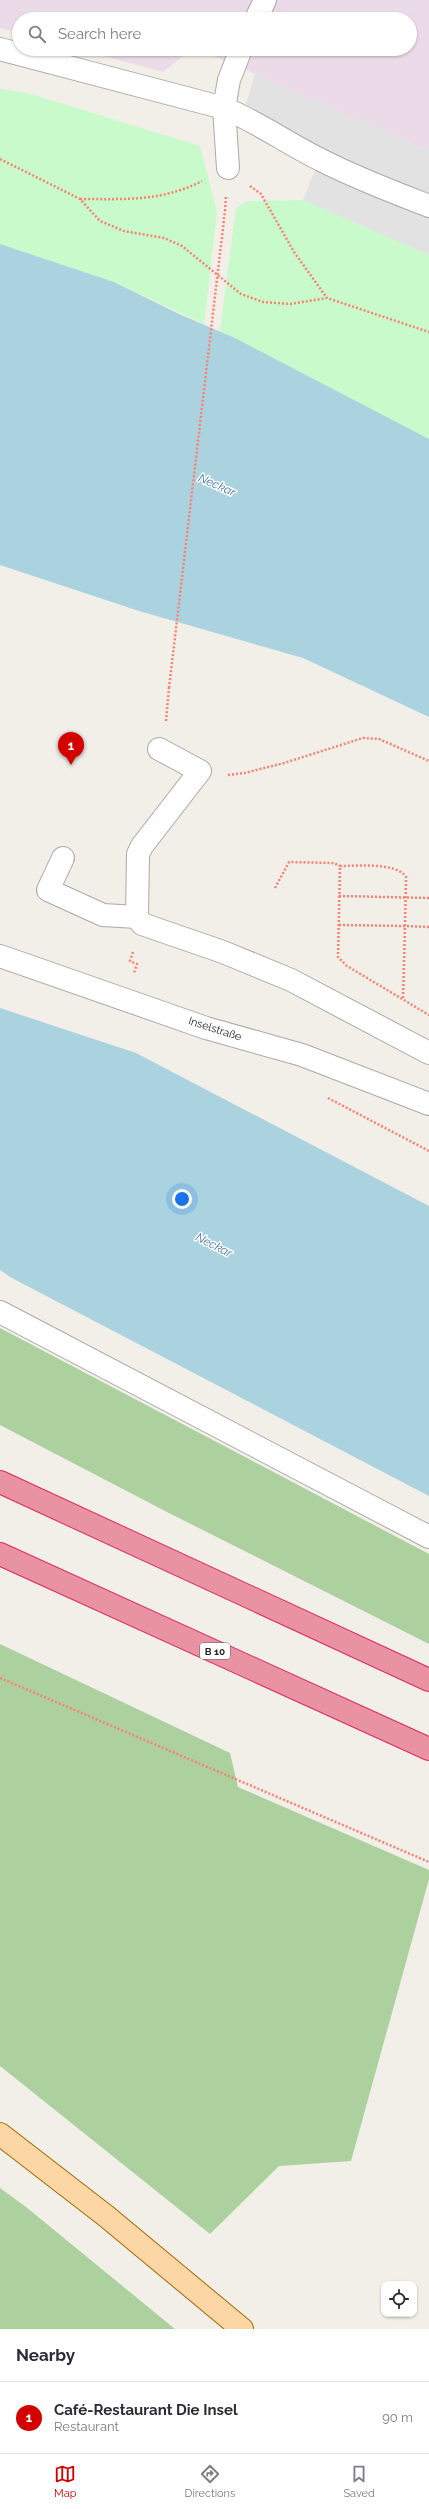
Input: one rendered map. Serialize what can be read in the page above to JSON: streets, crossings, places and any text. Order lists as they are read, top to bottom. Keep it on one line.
{"streets":{"highway":["B 10"],"street":["Inselstraße"]},"water":["Neckar"],"page":{"search":"Search here","pins":"1","heading":"Nearby","list":[{"mark":"1","name":"Café-Restaurant Die Insel","note":"Restaurant","value":"90 m"}],"nav":["Map","Directions","Saved"]}}
